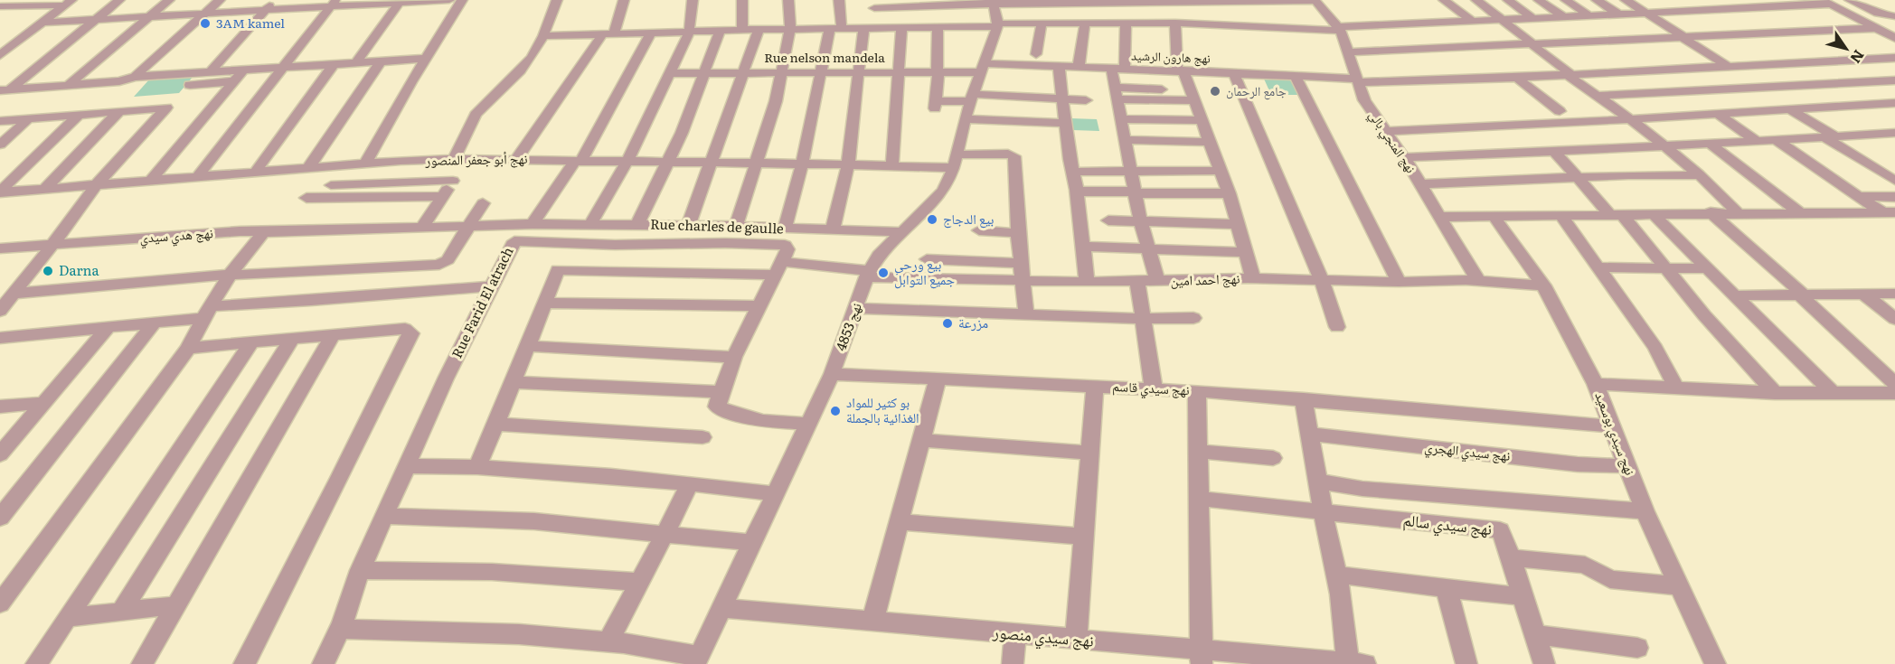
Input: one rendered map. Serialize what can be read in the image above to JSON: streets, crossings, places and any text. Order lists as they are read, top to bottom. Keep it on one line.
{"streets":{"street":["نهج هارون الرشيد","Rue nelson mandela","نهج المنجي بالي","نهج أبو جعفر المنصور","Rue charles de gaulle","نهج هدي سيدي","نهج احمد امين","Rue Farid El atrach","نهج 4853","نهج سيدي قاسم","نهج سيدي بوسعيد","نهج سيدي الهجري","نهج سيدي سالم","نهج سيدي منصور"]},"crossings":[["نهج هارون الرشيد","Rue nelson mandela"],["نهج هارون الرشيد","نهج المنجي بالي"],["نهج هارون الرشيد","نهج 4853"],["Rue nelson mandela","نهج 4853"],["نهج المنجي بالي","نهج احمد امين"],["نهج أبو جعفر المنصور","نهج 4853"],["Rue charles de gaulle","نهج هدي سيدي"],["Rue charles de gaulle","نهج 4853"],["نهج احمد امين","نهج 4853"],["نهج احمد امين","نهج سيدي بوسعيد"],["نهج 4853","نهج سيدي قاسم"],["نهج 4853","نهج سيدي منصور"],["نهج سيدي قاسم","نهج سيدي منصور"],["نهج سيدي بوسعيد","نهج سيدي الهجري"]],"places":["3AM kamel","جامع الرحمان","بيع الدجاج","Darna","بيع ورحي جميع التوابل","مزرعة","بو كثير للمواد الغذائية بالجملة"],"north":"bottom right"}
